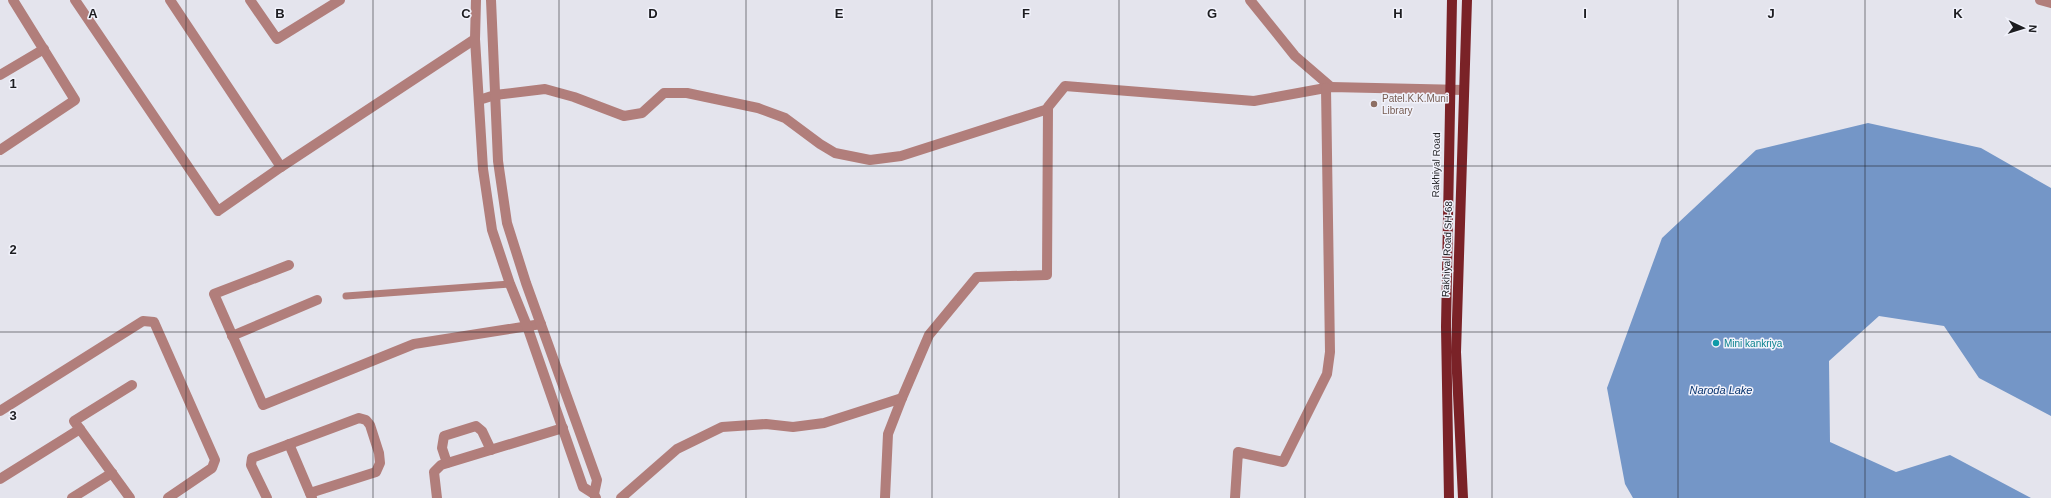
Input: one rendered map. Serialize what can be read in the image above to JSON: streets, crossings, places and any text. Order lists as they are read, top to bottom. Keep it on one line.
{"streets":{"main road":["Rakhiyal Road","Rakhiyal Road SH-68"]},"water":["Naroda Lake"],"places":["Patel.K.K.Muni Library","Mini kankriya"],"north":"right","grid":{"columns":["A","B","C","D","E","F","G","H","I","J","K"],"rows":["1","2","3"]}}
